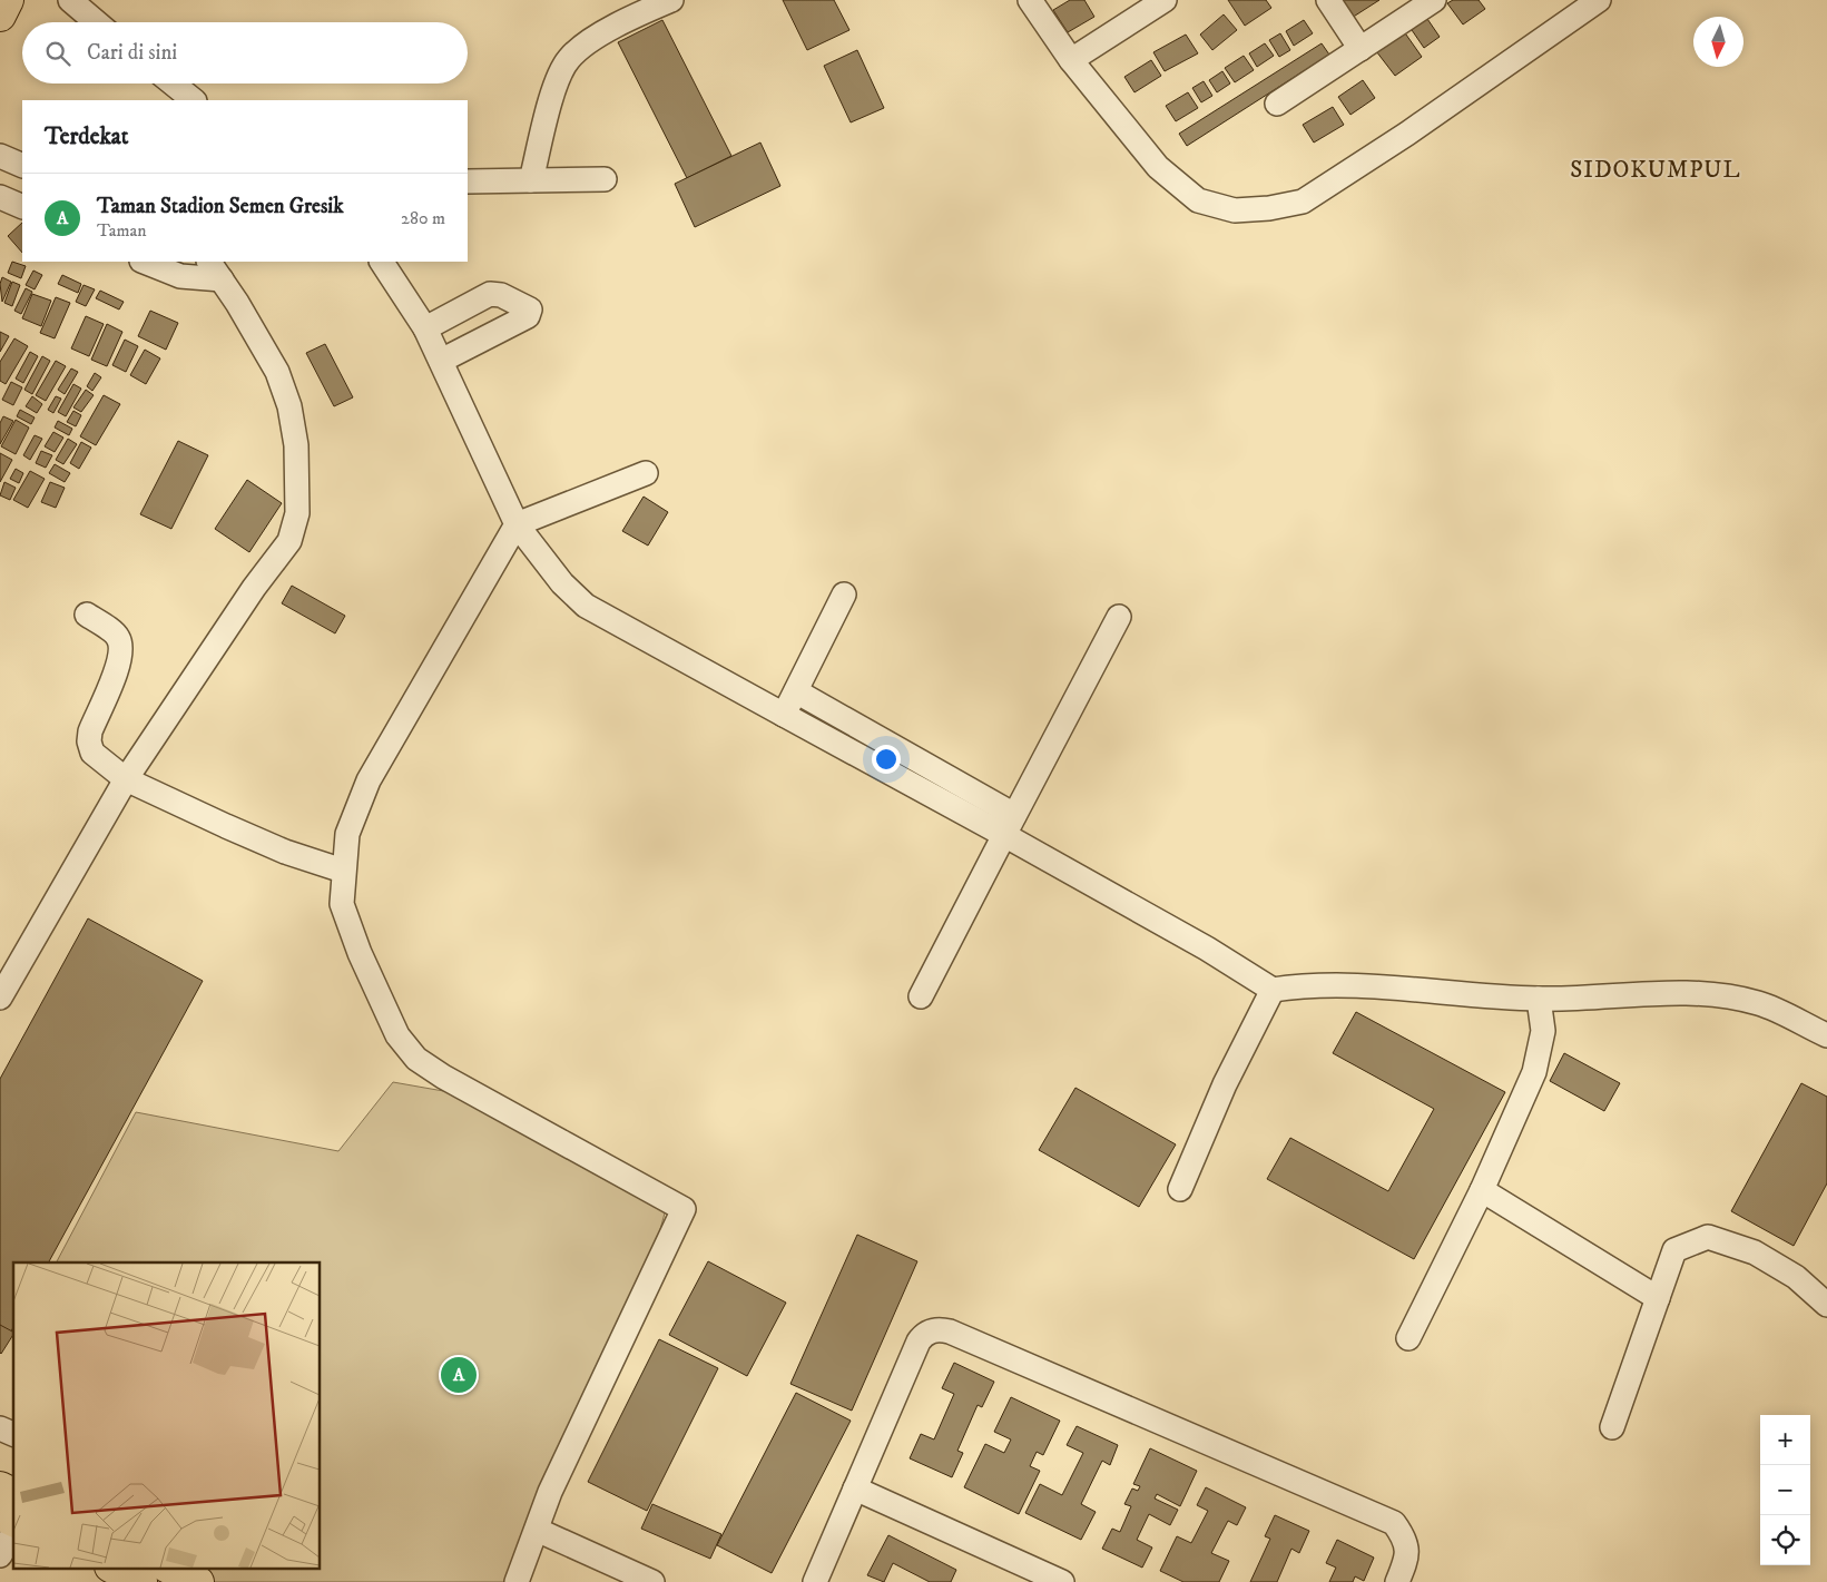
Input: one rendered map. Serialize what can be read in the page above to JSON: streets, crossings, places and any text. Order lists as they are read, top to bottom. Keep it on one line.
{"districts":["SIDOKUMPUL"],"north":"bottom","page":{"search":"Cari di sini","heading":"Terdekat","list":[{"mark":"A","name":"Taman Stadion Semen Gresik","note":"Taman","value":"280 m"}],"pins":"A","map_buttons":["+","−"]}}
